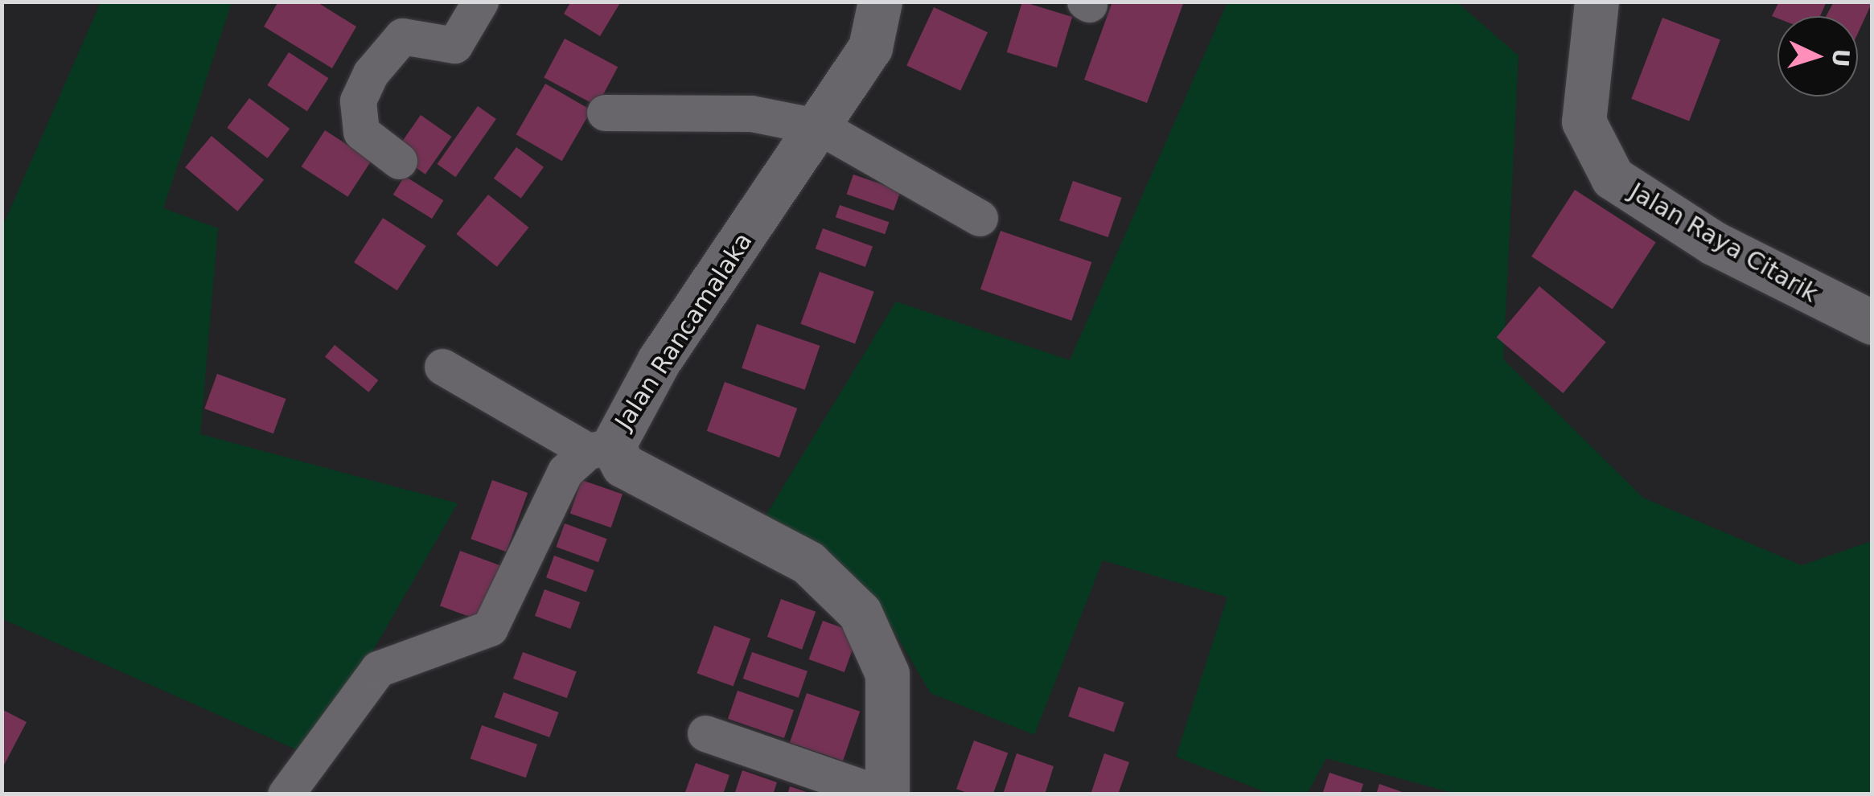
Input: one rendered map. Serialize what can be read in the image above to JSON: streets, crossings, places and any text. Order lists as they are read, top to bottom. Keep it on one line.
{"streets":{"street":["Jalan Raya Citarik","Jalan Rancamalaka"]},"north":"right"}
